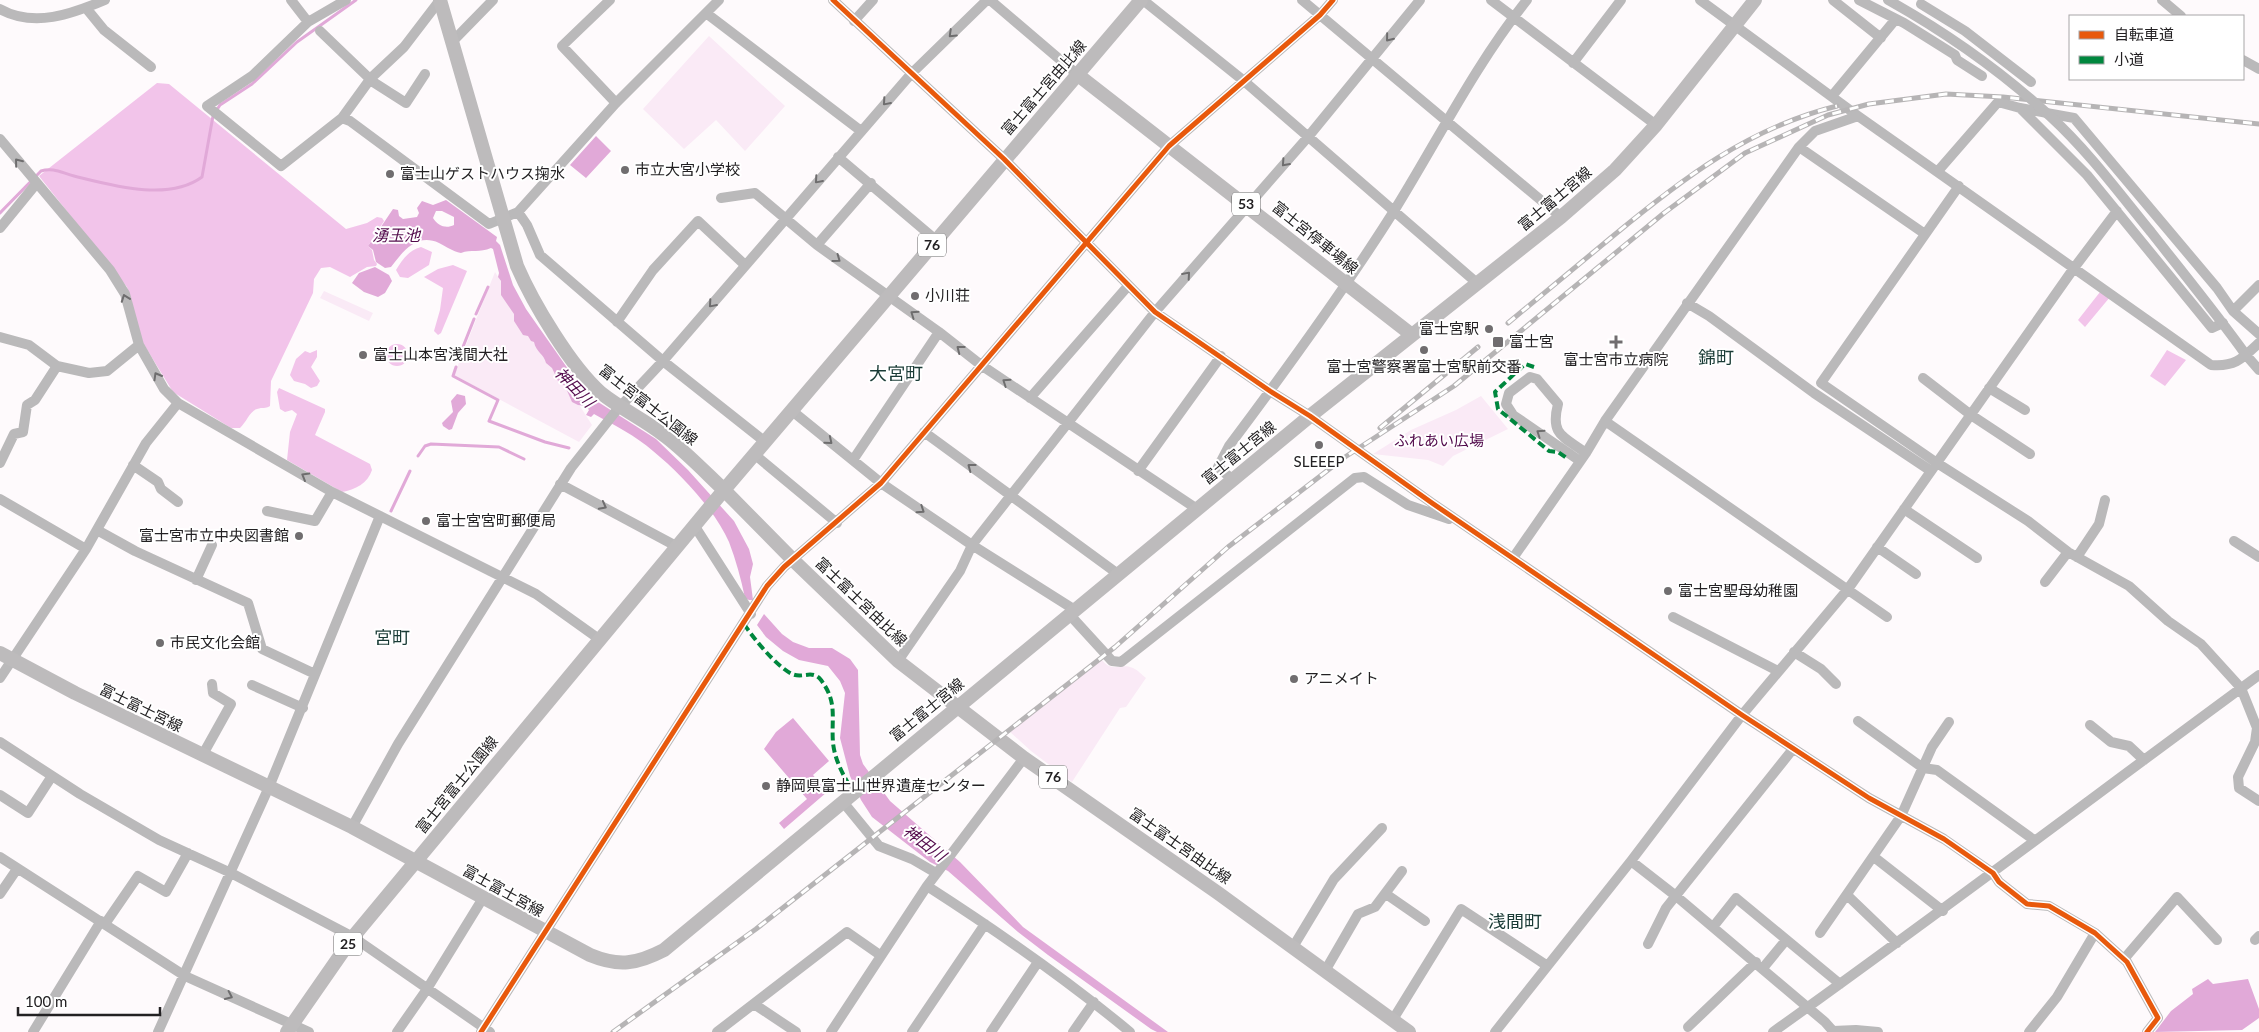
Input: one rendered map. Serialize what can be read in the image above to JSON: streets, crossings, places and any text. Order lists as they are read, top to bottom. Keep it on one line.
{"streets":{"main road":["富士富士宮由比線","富士富士宮線","53","富士宮停車場線","76","富士宮富士公園線","25"]},"crossings":[["富士富士宮由比線","富士富士宮線"],["富士富士宮由比線","富士宮停車場線"],["富士富士宮由比線","富士宮富士公園線"],["富士富士宮線","富士宮停車場線"],["富士富士宮線","富士宮富士公園線"],["富士富士宮線","25"],["富士宮富士公園線","25"]],"districts":["錦町","大宮町","宮町","浅間町"],"water":["湧玉池","神田川"],"parks":["ふれあい広場"],"places":{"other":["市立大宮小学校","富士山ゲストハウス掬水","小川荘","富士宮駅","富士宮警察署富士宮駅前交番","富士山本宮浅間大社","SLEEEP","富士宮宮町郵便局","富士宮市立中央図書館","富士宮聖母幼稚園","市民文化会館","アニメイト","静岡県富士山世界遺産センター"],"transit":["富士宮"],"health":["富士宮市立病院"]},"legend":["自転車道","小道"],"scale_bar":"100 m"}
